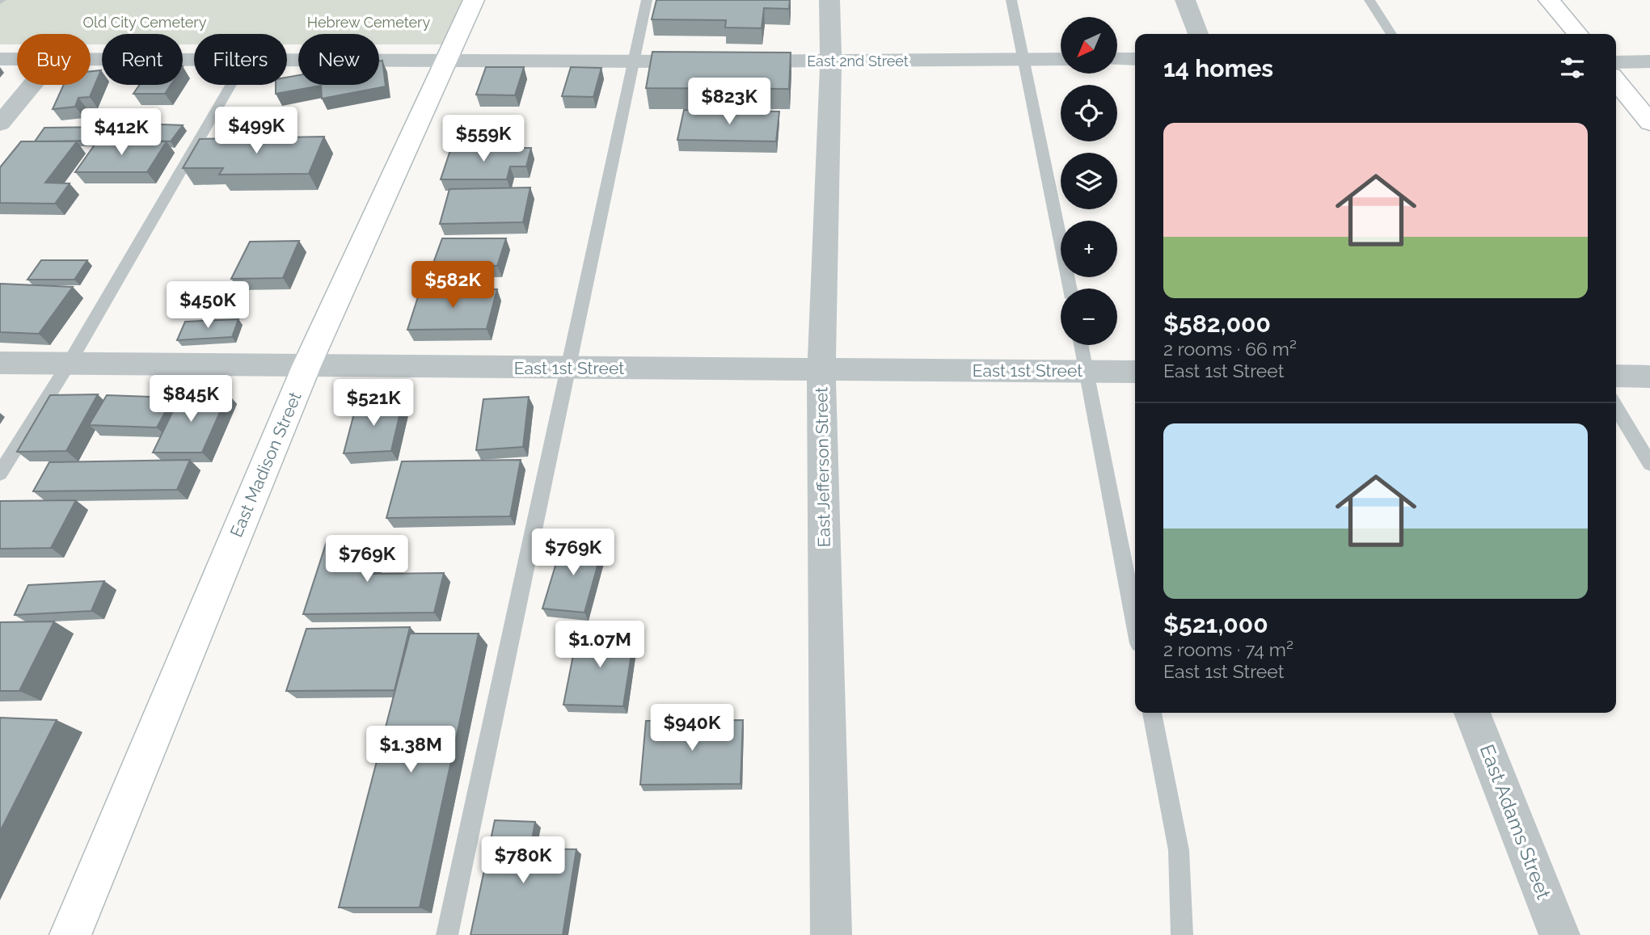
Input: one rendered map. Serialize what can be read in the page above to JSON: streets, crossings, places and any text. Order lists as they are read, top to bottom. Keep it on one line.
{"streets":{"main road":["East Madison Street"],"street":["East 2nd Street","East 1st Street","East Jefferson Street","East Adams Street"]},"crossings":[["East 2nd Street","East Madison Street"],["East 2nd Street","East Jefferson Street"],["East 1st Street","East Madison Street"],["East 1st Street","East Jefferson Street"]],"parks":["Old City Cemetery","Hebrew Cemetery"],"north":"bottom left","page":{"map_buttons":["+","−"],"chip":["Buy","Rent","Filters","New"],"heading":"14 homes","price":["$823K","$499K","$412K","$559K","$582K","$450K","$845K","$521K","$769K","$769K","$1.07M","$940K","$1.38M","$780K"],"list":[{"name":"$582,000","note":"2 rooms · 66 m² · East 1st Street"},{"name":"$521,000","note":"2 rooms · 74 m² · East 1st Street"}]}}
